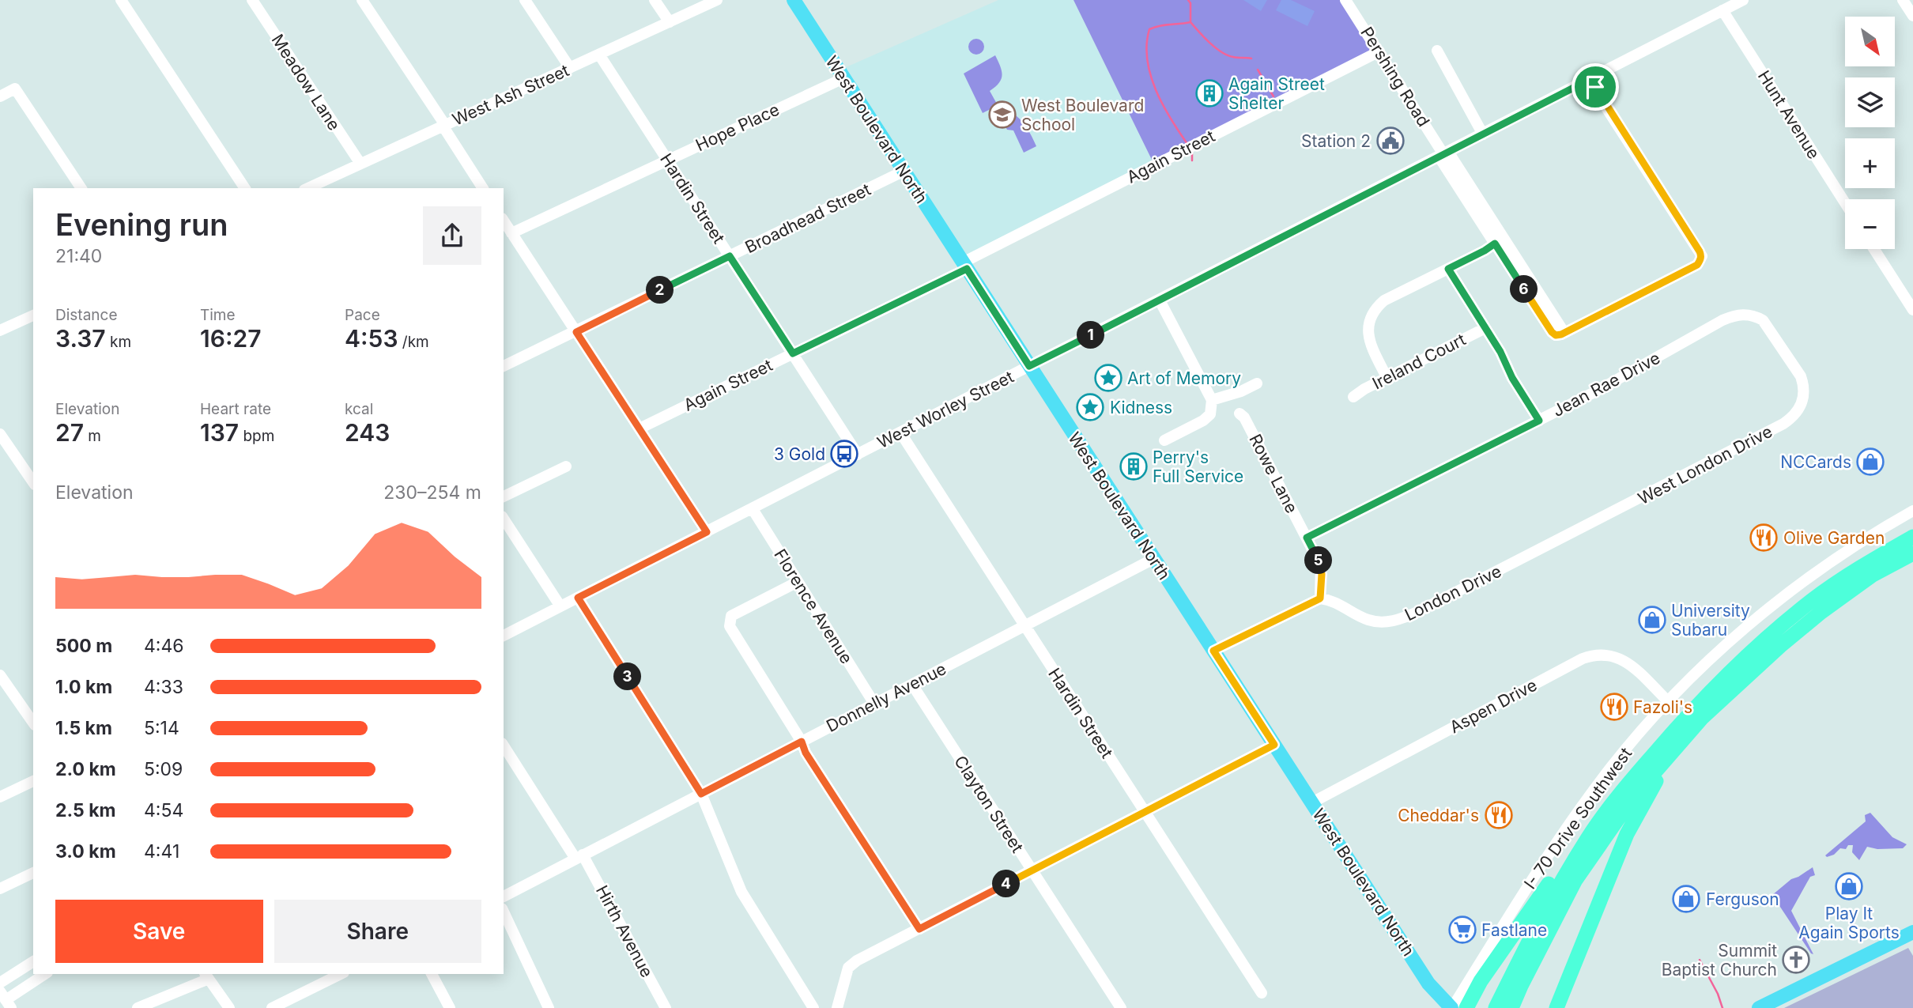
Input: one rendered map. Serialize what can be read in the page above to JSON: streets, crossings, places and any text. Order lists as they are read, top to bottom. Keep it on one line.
{"streets":{"main road":["West Boulevard North"],"street":["Pershing Road","Meadow Lane","West Ash Street","Hunt Avenue","Hope Place","Again Street","Hardin Street","Broadhead Street","Ireland Court","Jean Rae Drive","West Worley Street","West London Drive","Rowe Lane","London Drive","Florence Avenue","Donnelly Avenue","Aspen Drive","Clayton Street","I- 70 Drive Southwest","Hirth Avenue"]},"crossings":[["Pershing Road","Again Street"],["Pershing Road","West Worley Street"],["Meadow Lane","West Ash Street"],["West Ash Street","Hardin Street"],["Hunt Avenue","West Worley Street"],["Hope Place","West Boulevard North"],["Hope Place","Hardin Street"],["West Boulevard North","Again Street"],["West Boulevard North","Broadhead Street"],["West Boulevard North","West Worley Street"],["West Boulevard North","Donnelly Avenue"],["West Boulevard North","Aspen Drive"],["West Boulevard North","I- 70 Drive Southwest"],["Again Street","Hardin Street"],["Hardin Street","Broadhead Street"],["Hardin Street","West Worley Street"],["Hardin Street","Donnelly Avenue"],["Jean Rae Drive","West London Drive"],["Jean Rae Drive","Rowe Lane"],["West Worley Street","Florence Avenue"],["West London Drive","London Drive"],["Rowe Lane","London Drive"],["Florence Avenue","Donnelly Avenue"],["Donnelly Avenue","Clayton Street"],["Donnelly Avenue","Hirth Avenue"],["Aspen Drive","I- 70 Drive Southwest"]],"places":{"building":["Again Street Shelter","Perry's Full Service"],"school or university":["West Boulevard School"],"public building":["Station 2"],"place":["Art of Memory","Kidness"],"bus stop":["3 Gold"],"shop":["NCCards","University Subaru","Play It Again Sports","Ferguson"],"restaurant":["Olive Garden","Fazoli's","Cheddar's"],"supermarket":["Fastlane"],"church":["Summit Baptist Church"]},"north":"bottom right","page":{"map_buttons":["+","−"],"heading":["Evening run","21:40"],"pins":["6","2","1","5","3","4"],"stats":[["Distance","3.37 km"],["Time","16:27"],["Pace","4:53 /km"],["Elevation","27 m"],["Heart rate","137 bpm"],["kcal","243"]],"chart":["Elevation","230–254 m"],"list":[{"name":"500 m","note":"4:46"},{"name":"1.0 km","note":"4:33"},{"name":"1.5 km","note":"5:14"},{"name":"2.0 km","note":"5:09"},{"name":"2.5 km","note":"4:54"},{"name":"3.0 km","note":"4:41"}],"buttons":["Save","Share"]}}
